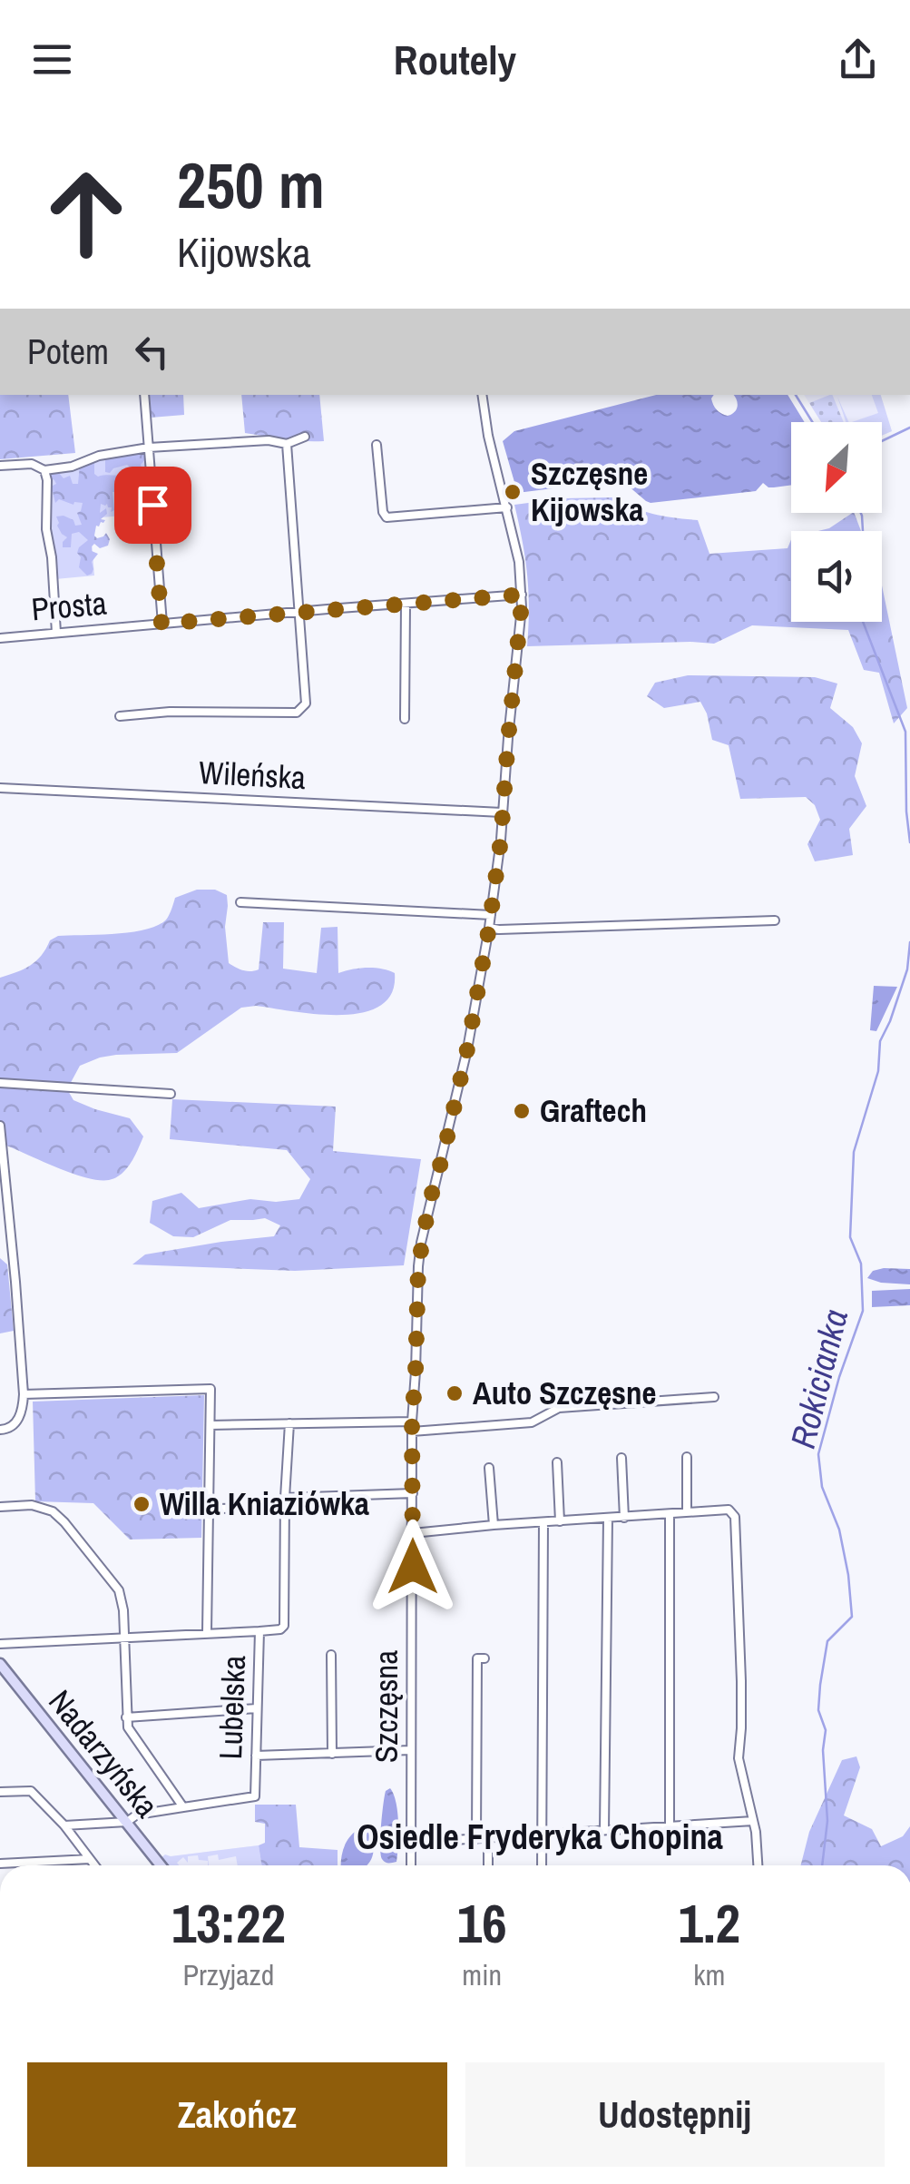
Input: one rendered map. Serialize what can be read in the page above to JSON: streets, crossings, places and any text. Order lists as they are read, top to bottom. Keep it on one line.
{"streets":{"street":["Prosta","Wileńska","Szczęsna","Lubelska","Nadarzyńska"]},"crossings":[["Prosta","Szczęsna"],["Wileńska","Szczęsna"]],"districts":["Osiedle Fryderyka Chopina"],"water":["Rokicianka"],"places":["Szczęsne Kijowska","Graftech","Auto Szczęsne","Willa Kniaziówka"],"north":"bottom left","page":{"header":"Routely","turn":["250 m","Kijowska"],"then":"Potem","eta":["13:22","Przyjazd","16","min","1.2","km"],"buttons":["Zakończ","Udostępnij"]}}
